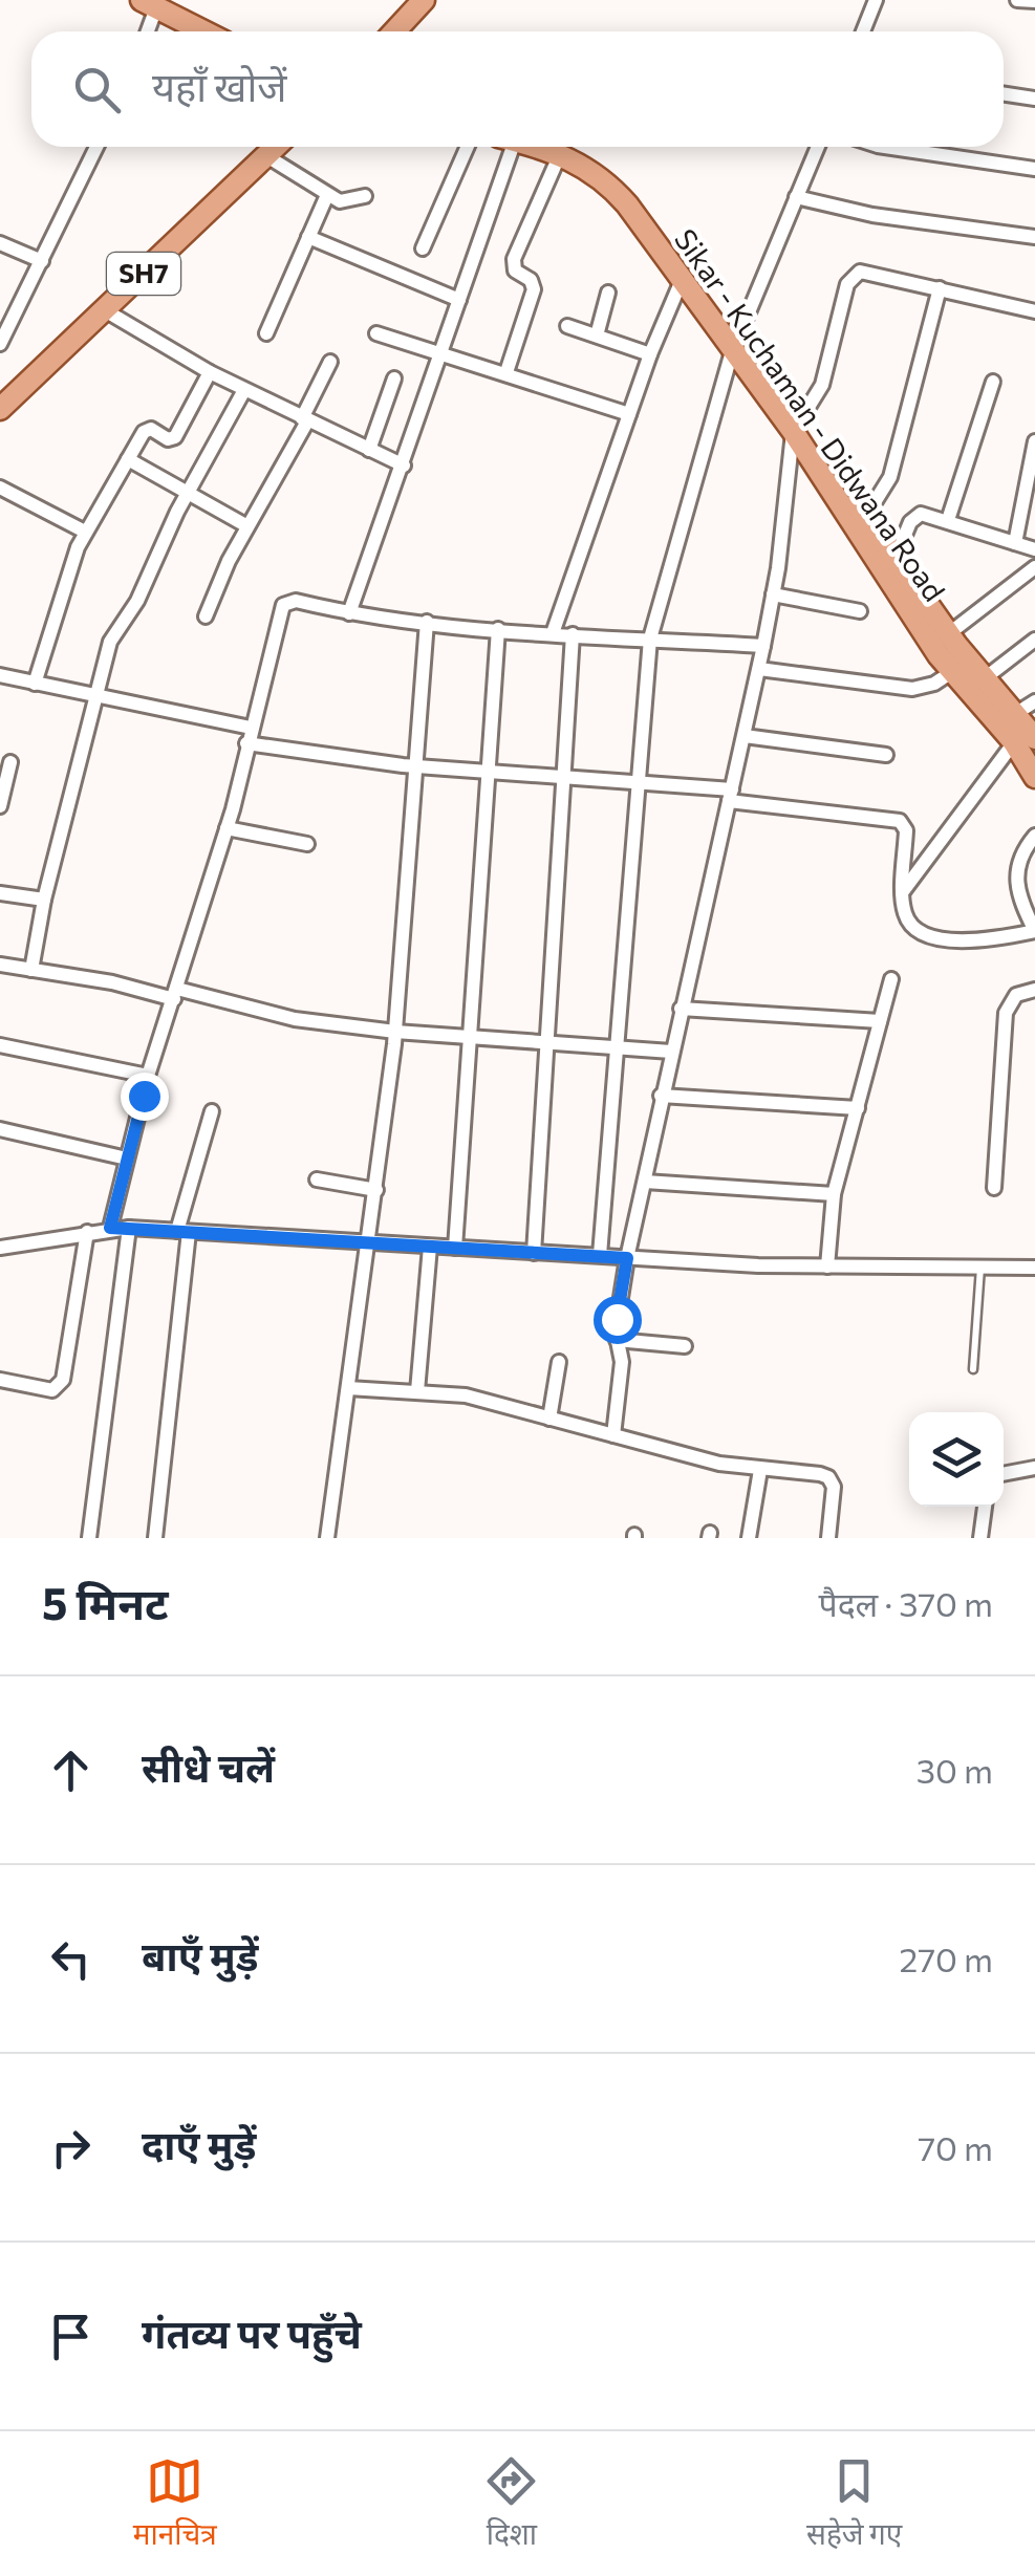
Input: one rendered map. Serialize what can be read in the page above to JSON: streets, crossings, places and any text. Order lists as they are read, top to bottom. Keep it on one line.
{"streets":{"main road":["SH7","Sikar - Kuchaman - Didwana Road"]},"page":{"search":"यहाँ खोजें","heading":["5 मिनट","पैदल · 370 m"],"list":[["सीधे चलें","30 m"],["बाएँ मुड़ें","270 m"],["दाएँ मुड़ें","70 m"],"गंतव्य पर पहुँचे"],"nav":["मानचित्र","दिशा","सहेजे गए"]}}
